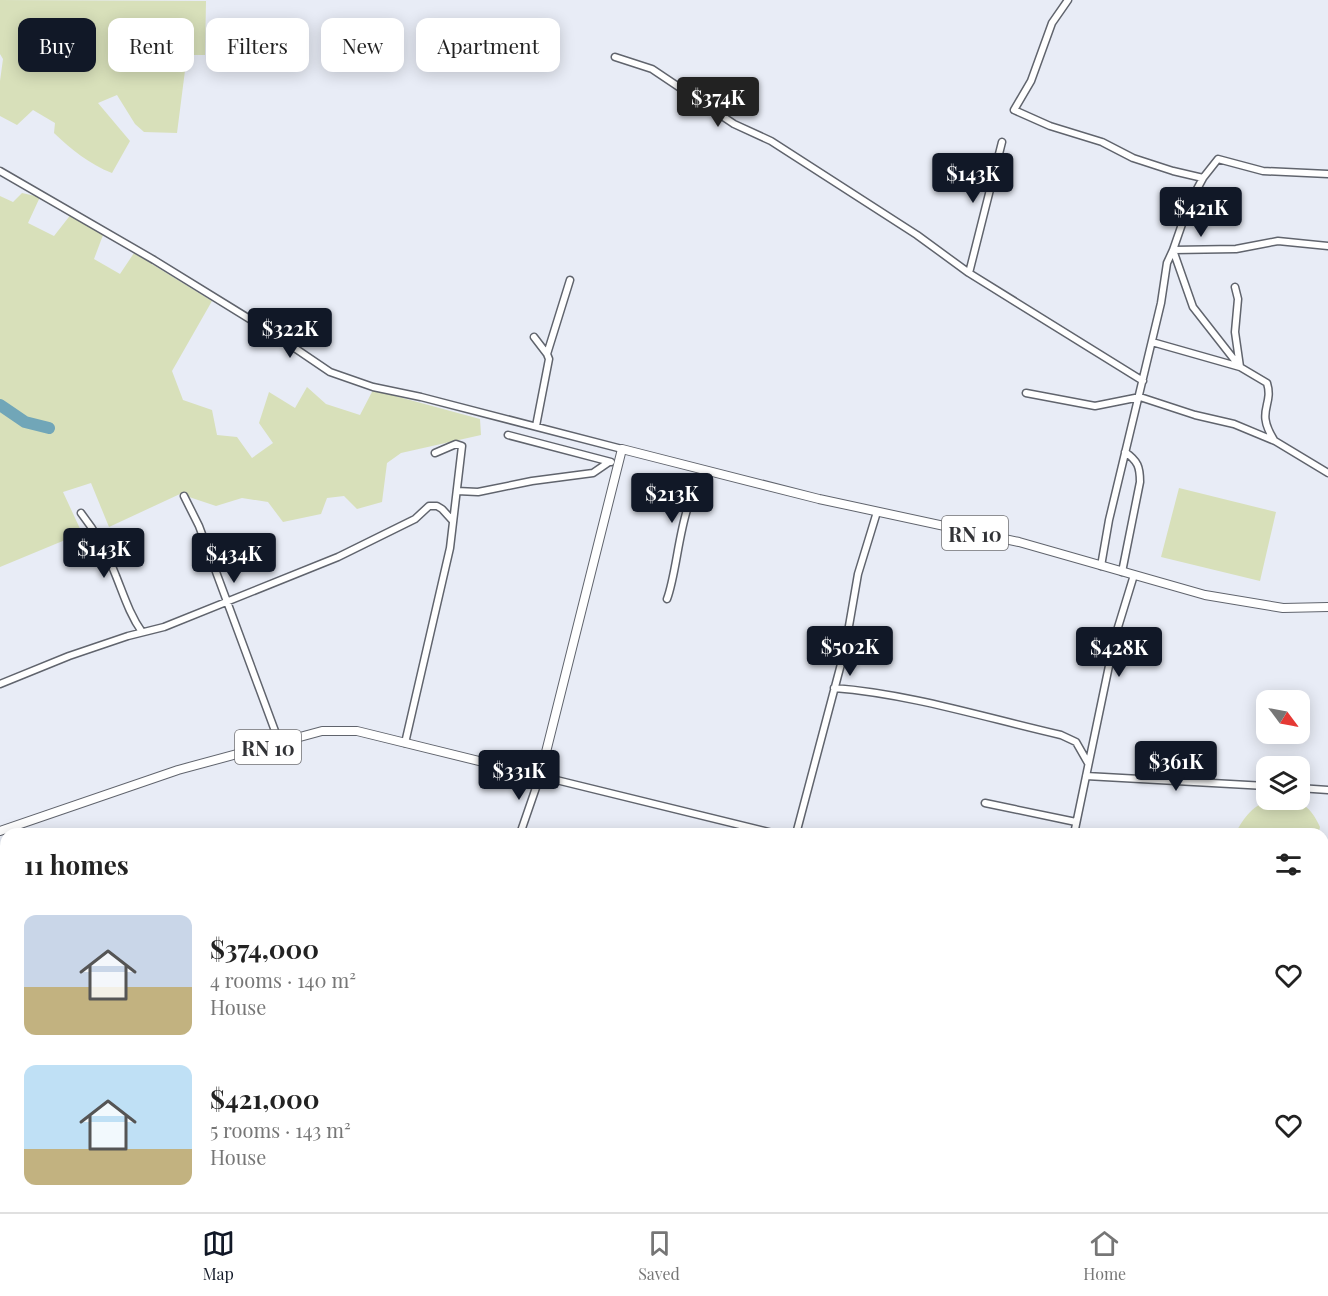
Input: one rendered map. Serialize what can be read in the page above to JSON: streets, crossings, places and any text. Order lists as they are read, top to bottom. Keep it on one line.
{"streets":{"main road":["RN 10"]},"north":"bottom right","page":{"chip":["Buy","Rent","Filters","New","Apartment"],"price":["$374K","$143K","$421K","$322K","$213K","$143K","$434K","$502K","$428K","$361K","$331K"],"heading":"11 homes","list":[{"name":"$374,000","note":"4 rooms · 140 m² · House"},{"name":"$421,000","note":"5 rooms · 143 m² · House"}],"tabs":["Map","Saved","Home"]}}
